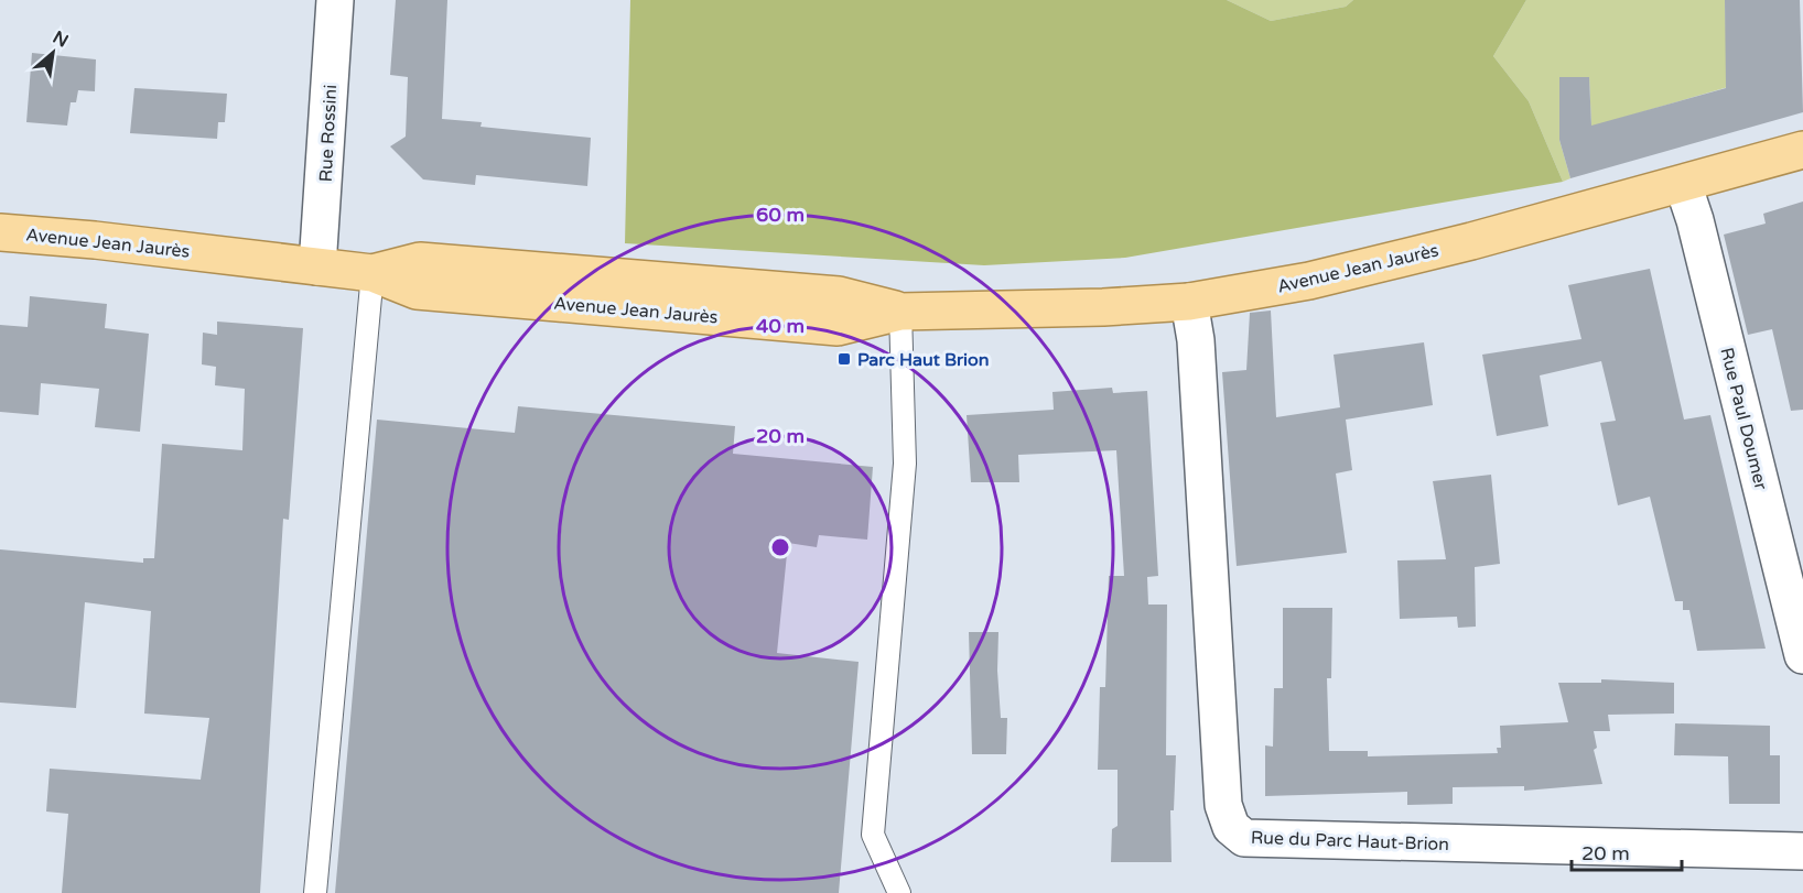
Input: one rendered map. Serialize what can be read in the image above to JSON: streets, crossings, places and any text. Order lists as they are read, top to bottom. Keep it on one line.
{"streets":{"main road":["Avenue Jean Jaurès"],"street":["Rue Rossini","Rue Paul Doumer","Rue du Parc Haut-Brion"]},"crossings":[["Rue Rossini","Avenue Jean Jaurès"],["Avenue Jean Jaurès","Rue Paul Doumer"],["Avenue Jean Jaurès","Rue du Parc Haut-Brion"]],"places":{"transit":["Parc Haut Brion"]},"scale_bar":"20 m","north":"top right","rings":["60 m","40 m","20 m"]}
